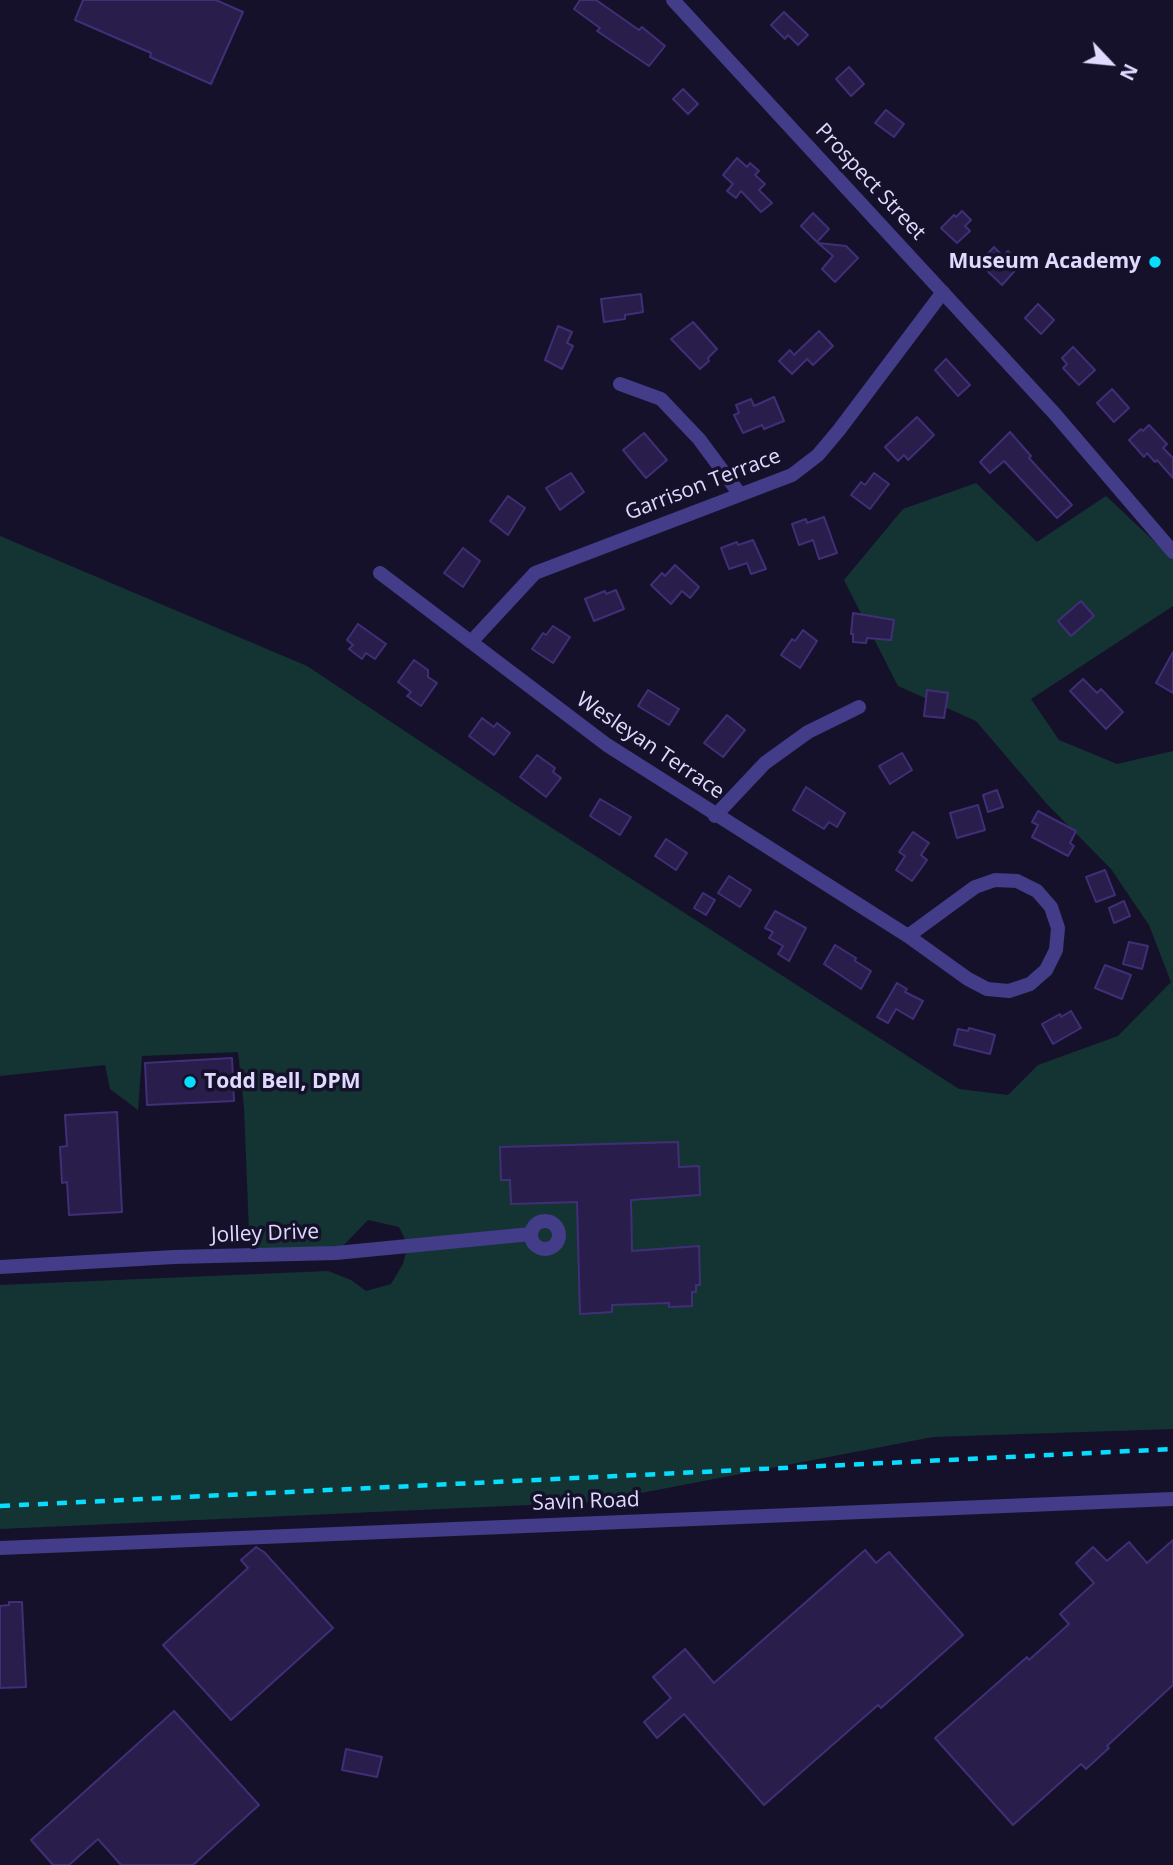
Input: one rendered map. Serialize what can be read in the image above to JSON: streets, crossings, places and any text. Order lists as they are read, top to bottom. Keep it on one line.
{"streets":{"street":["Prospect Street","Garrison Terrace","Wesleyan Terrace","Jolley Drive","Savin Road"]},"crossings":[["Prospect Street","Garrison Terrace"],["Garrison Terrace","Wesleyan Terrace"]],"places":["Museum Academy","Todd Bell, DPM"],"north":"bottom right"}
